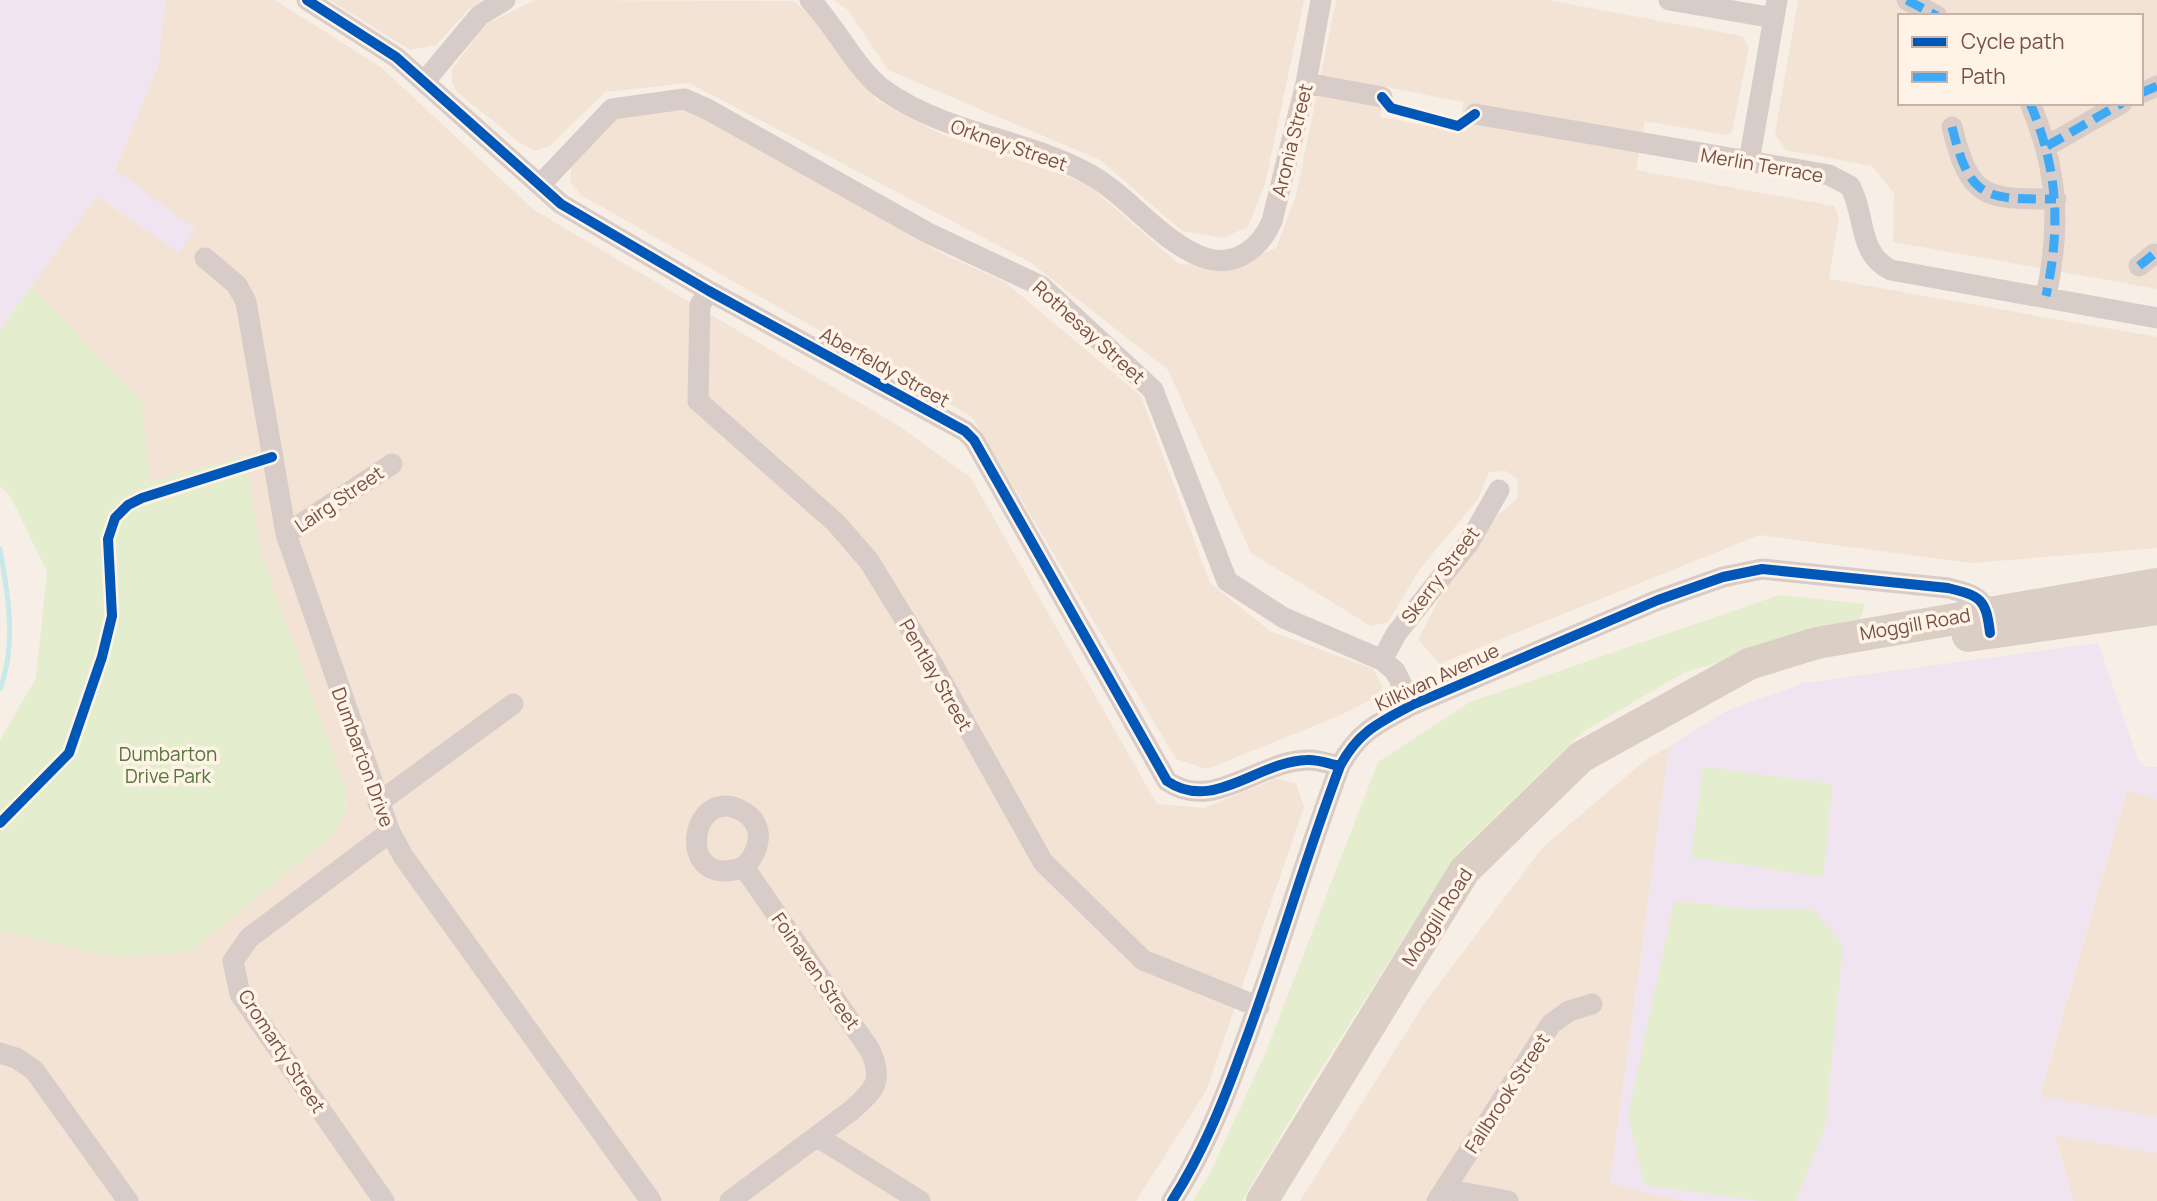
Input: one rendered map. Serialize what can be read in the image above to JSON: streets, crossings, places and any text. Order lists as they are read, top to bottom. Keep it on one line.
{"streets":{"main road":["Moggill Road"],"street":["Aronia Street","Orkney Street","Merlin Terrace","Rothesay Street","Aberfeldy Street","Lairg Street","Skerry Street","Pentlay Street","Kilkivan Avenue","Dumbarton Drive","Foinaven Street","Cromarty Street","Fallbrook Street"]},"crossings":[["Aronia Street","Orkney Street"],["Rothesay Street","Aberfeldy Street"],["Rothesay Street","Skerry Street"],["Rothesay Street","Kilkivan Avenue"],["Aberfeldy Street","Pentlay Street"],["Aberfeldy Street","Kilkivan Avenue"],["Lairg Street","Dumbarton Drive"],["Moggill Road","Kilkivan Avenue"],["Pentlay Street","Kilkivan Avenue"],["Dumbarton Drive","Cromarty Street"]],"parks":["Dumbarton Drive Park"],"legend":["Cycle path","Path"]}
